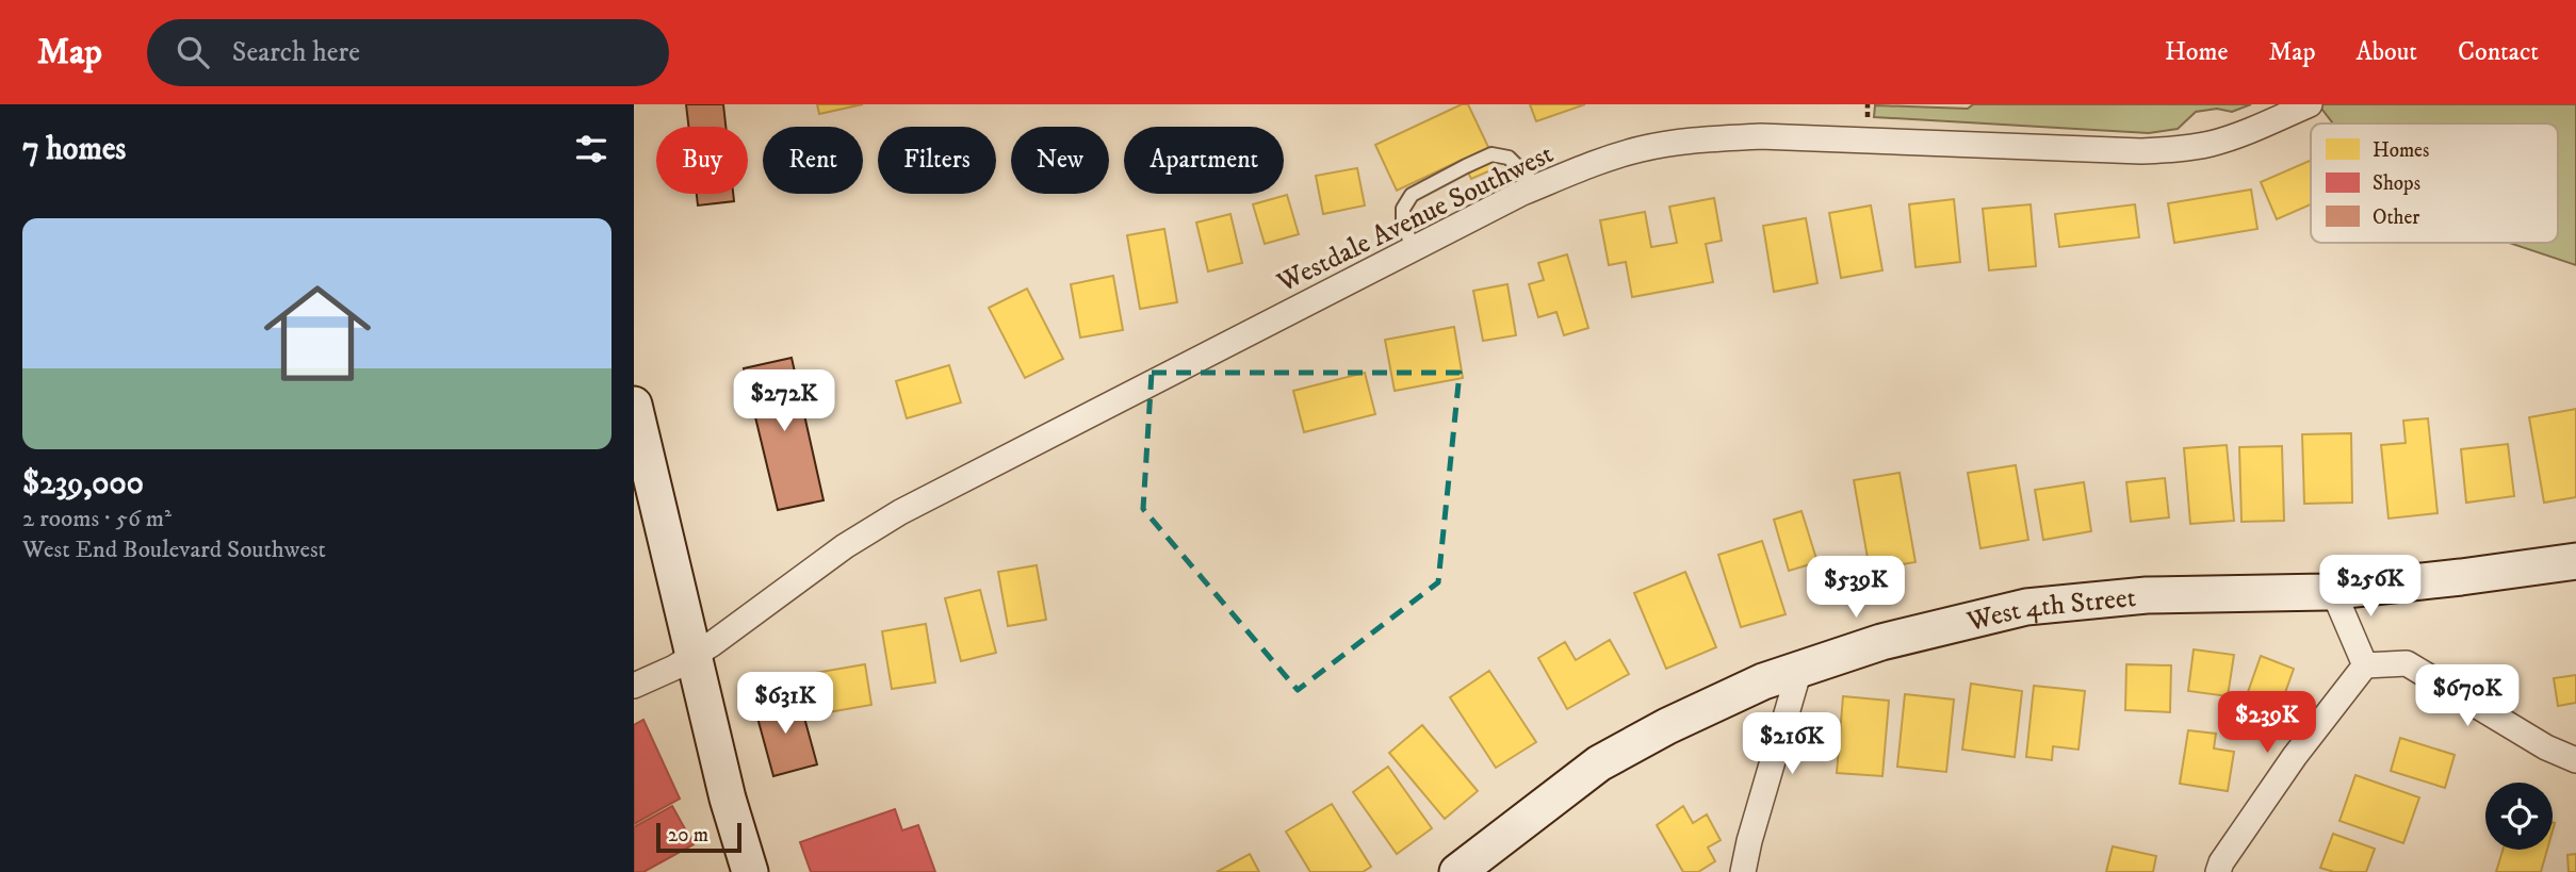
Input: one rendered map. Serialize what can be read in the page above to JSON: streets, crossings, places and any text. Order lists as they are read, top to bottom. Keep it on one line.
{"streets":{"street":["Westdale Avenue Southwest","West 4th Street"]},"legend":["Homes","Shops","Other"],"scale_bar":"20 m","page":{"header":"Map","search":"Search here","nav":["Home","Map","About","Contact"],"heading":"7 homes","chip":["Buy","Rent","Filters","New","Apartment"],"list":[{"name":"$239,000","note":"2 rooms · 56 m² · West End Boulevard Southwest"}],"price":["$272K","$256K","$539K","$670K","$631K","$239K","$216K"],"scale":"20 m"}}
